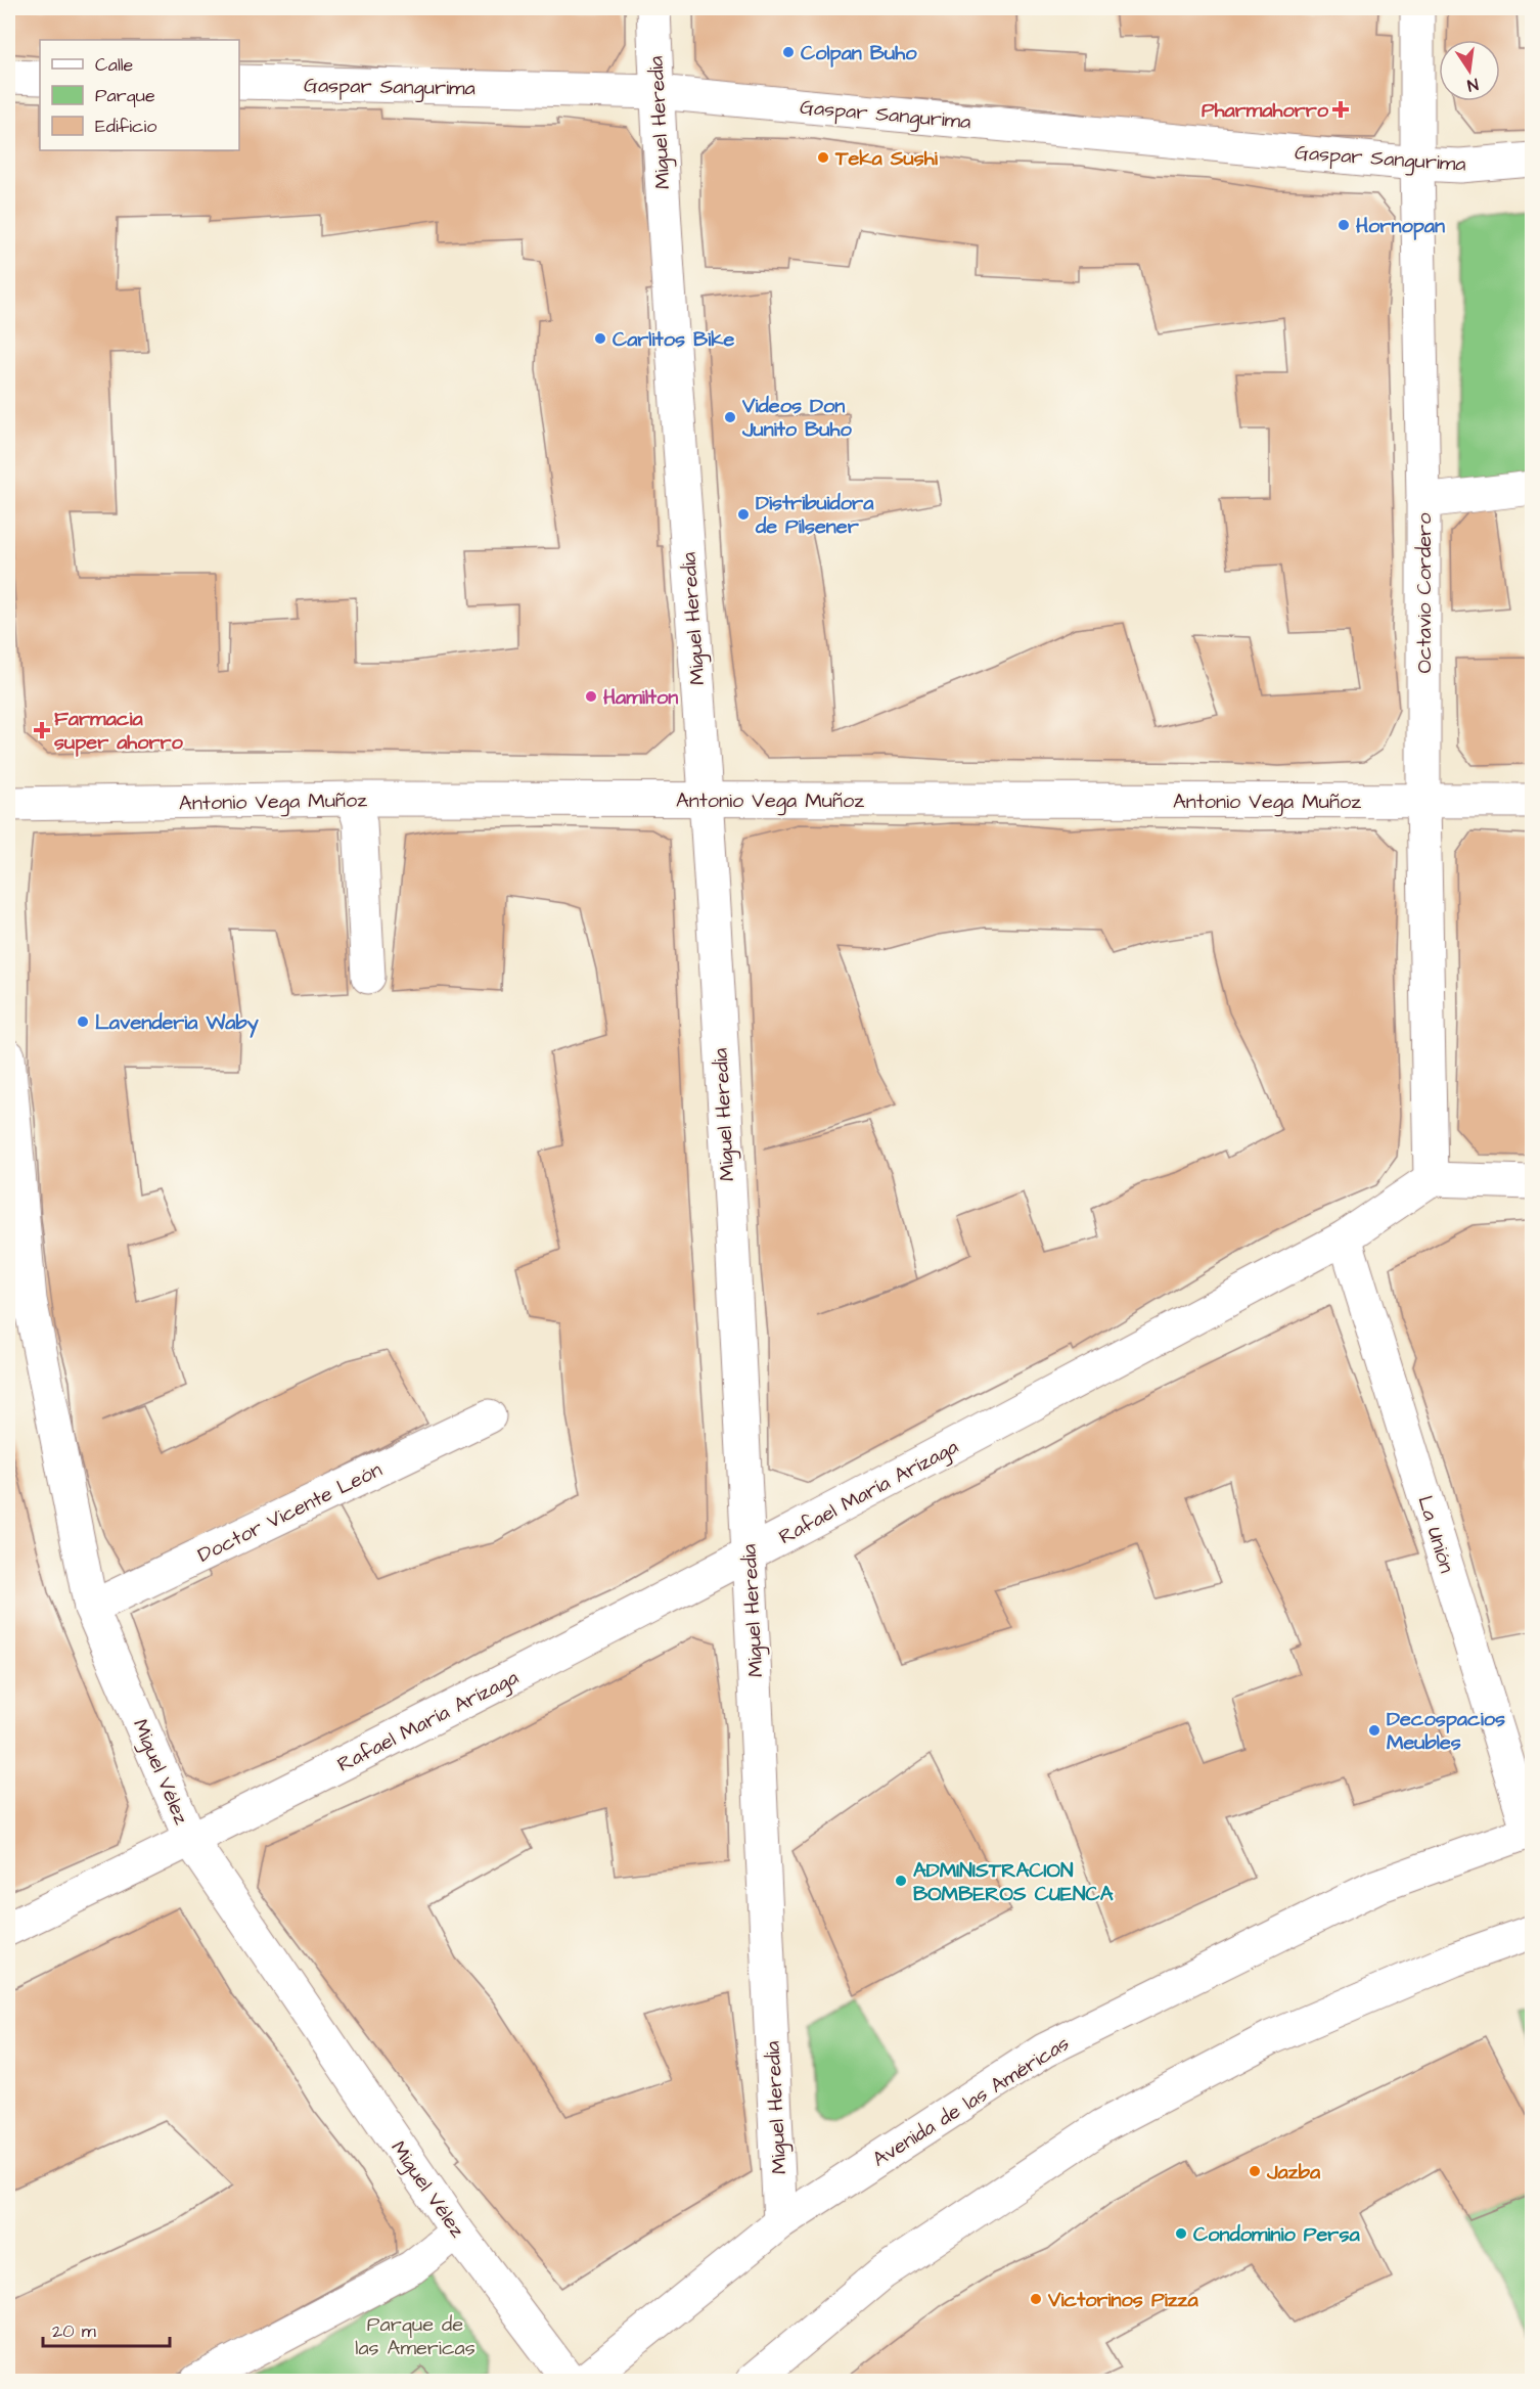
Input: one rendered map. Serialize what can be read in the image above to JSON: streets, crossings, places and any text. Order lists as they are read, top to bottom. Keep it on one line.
{"streets":{"street":["Gaspar Sangurima","Miguel Heredia","Octavio Cordero","Antonio Vega Muñoz","Rafael María Arízaga","Doctor Vicente León","La Unión","Miguel Vélez","Avenida de las Américas"]},"crossings":[["Gaspar Sangurima","Miguel Heredia"],["Gaspar Sangurima","Octavio Cordero"],["Miguel Heredia","Antonio Vega Muñoz"],["Miguel Heredia","Rafael María Arízaga"],["Miguel Heredia","Avenida de las Américas"],["Octavio Cordero","Antonio Vega Muñoz"],["Octavio Cordero","Rafael María Arízaga"],["Rafael María Arízaga","La Unión"],["Rafael María Arízaga","Miguel Vélez"],["Doctor Vicente León","Miguel Vélez"],["La Unión","Avenida de las Américas"]],"parks":["Parque de las Americas"],"places":{"other":["Colpan Buho","Teka Sushi","Hornopan","Carlitos Bike","Videos Don Junito Buho","Distribuidora de Pilsener","Hamilton","Lavenderia Waby","Decospacios Meubles","ADMINISTRACION BOMBEROS CUENCA","Jazba","Condominio Persa","Victorinos Pizza"],"health":["Pharmahorro","Farmacia super ahorro"]},"legend":["Calle","Parque","Edificio"],"scale_bar":"20 m","north":"bottom"}
